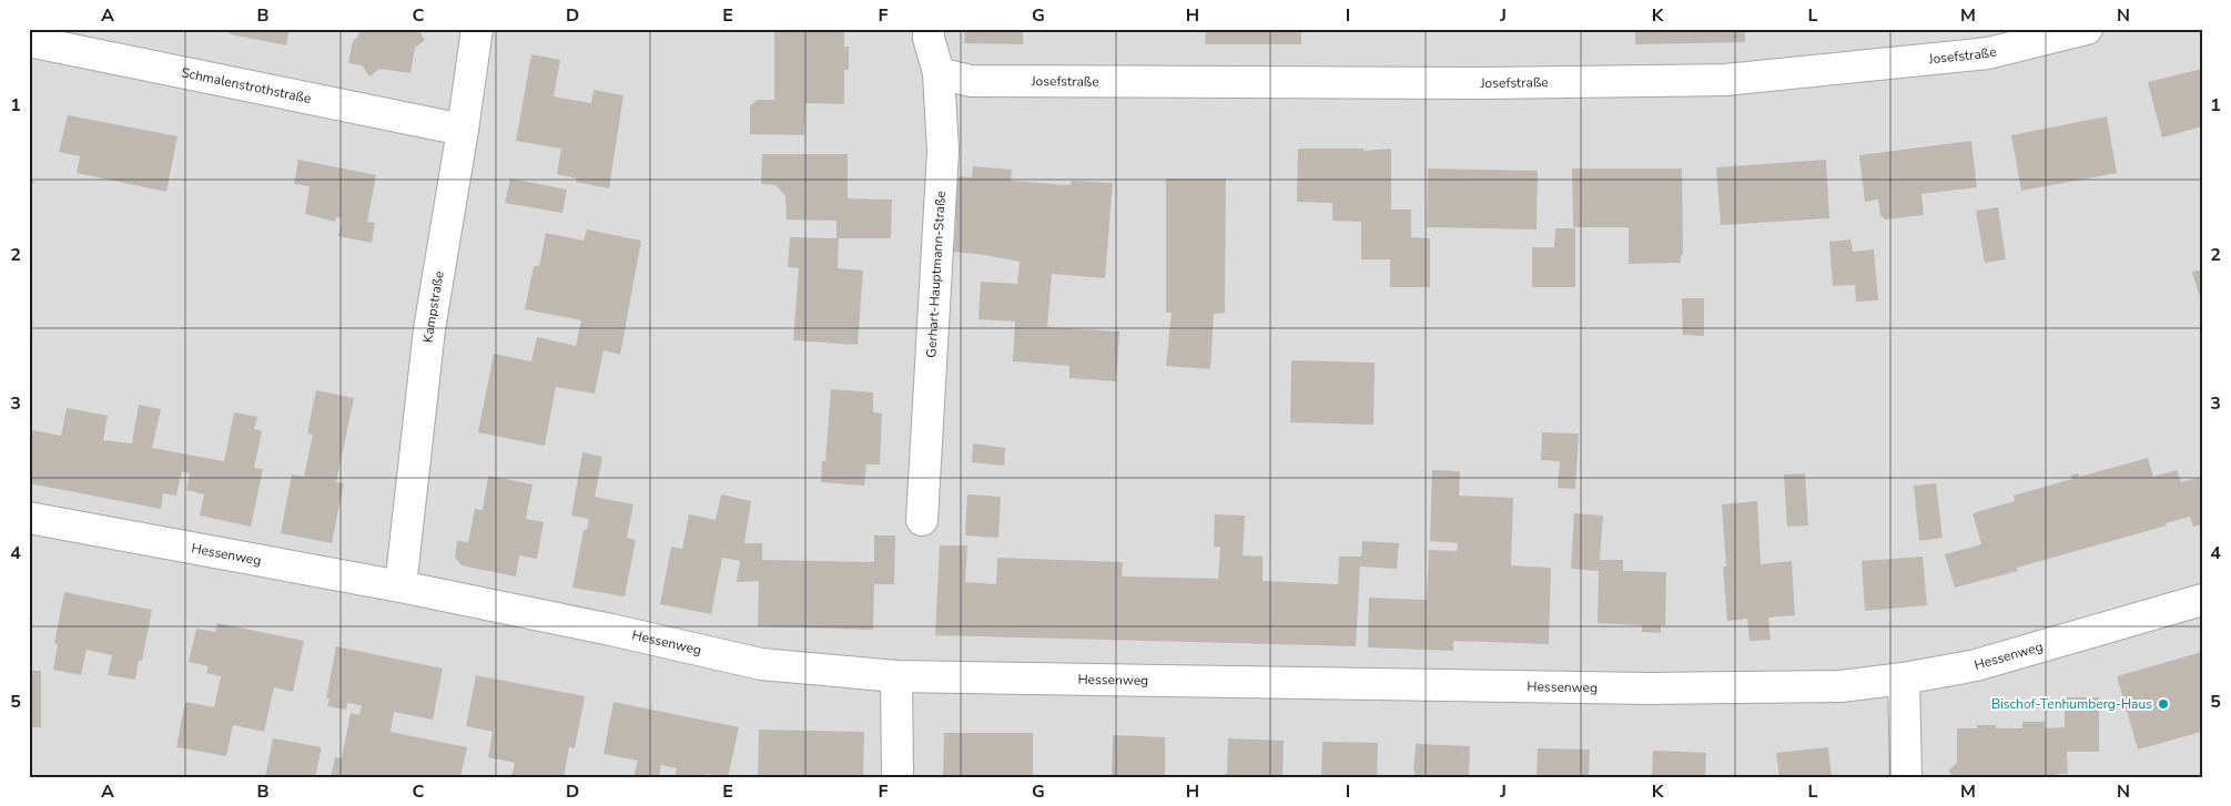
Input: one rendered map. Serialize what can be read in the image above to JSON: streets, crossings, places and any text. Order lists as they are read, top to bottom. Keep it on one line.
{"streets":{"street":["Josefstraße","Schmalenstrothstraße","Gerhart-Hauptmann-Straße","Kampstraße","Hessenweg"]},"crossings":[["Josefstraße","Gerhart-Hauptmann-Straße"],["Schmalenstrothstraße","Kampstraße"],["Kampstraße","Hessenweg"]],"places":["Bischof-Tenhumberg-Haus"],"grid":{"columns":["A","B","C","D","E","F","G","H","I","J","K","L","M","N"],"rows":["1","2","3","4","5"]}}
